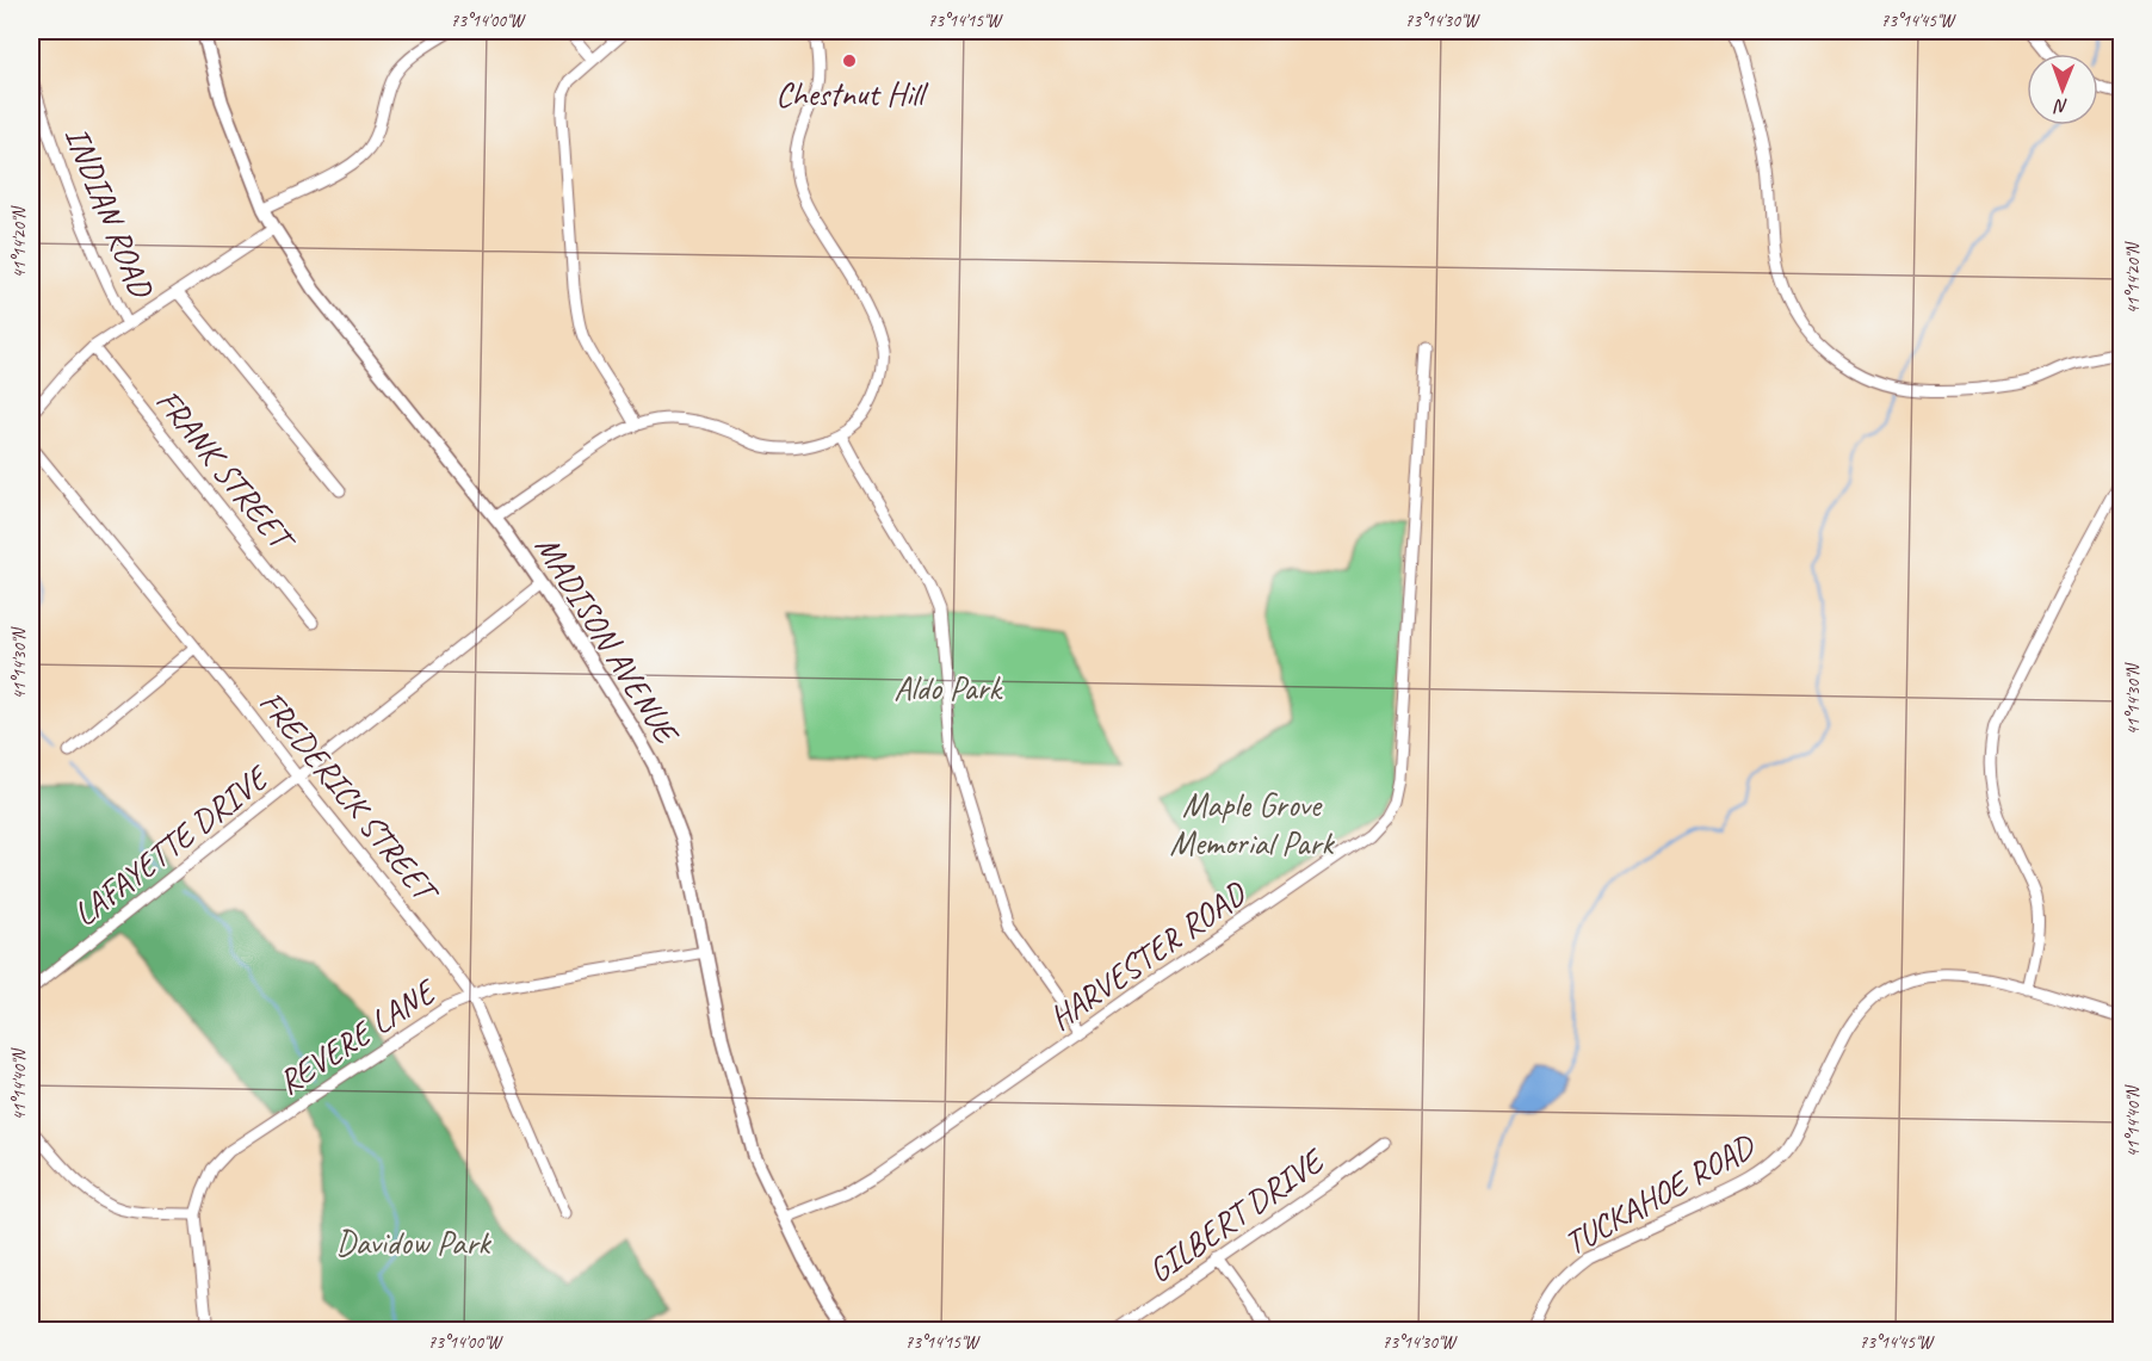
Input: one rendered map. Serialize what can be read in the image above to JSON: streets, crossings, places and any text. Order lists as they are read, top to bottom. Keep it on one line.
{"streets":{"street":["INDIAN ROAD","FRANK STREET","MADISON AVENUE","FREDERICK STREET","LAFAYETTE DRIVE","HARVESTER ROAD","REVERE LANE","TUCKAHOE ROAD","GILBERT DRIVE"]},"crossings":[["MADISON AVENUE","LAFAYETTE DRIVE"],["MADISON AVENUE","HARVESTER ROAD"],["MADISON AVENUE","REVERE LANE"],["FREDERICK STREET","LAFAYETTE DRIVE"],["FREDERICK STREET","REVERE LANE"]],"parks":["Aldo Park","Maple Grove Memorial Park","Davidow Park"],"places":["Chestnut Hill"],"north":"bottom","coordinates":["73°14'00\"W","73°14'15\"W","73°14'30\"W","73°14'45\"W","41°14'20\"N","41°14'30\"N","41°14'40\"N"]}
